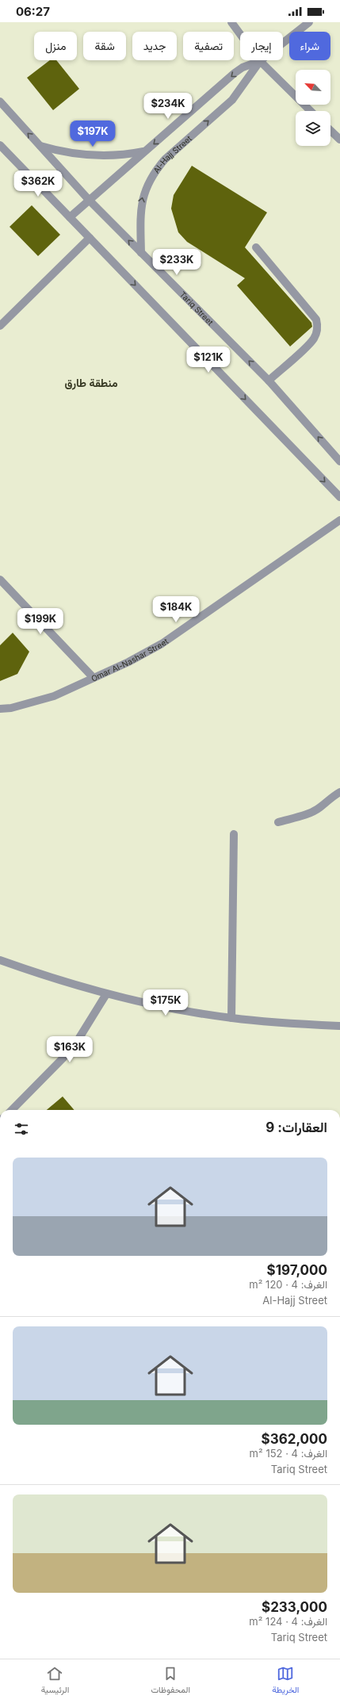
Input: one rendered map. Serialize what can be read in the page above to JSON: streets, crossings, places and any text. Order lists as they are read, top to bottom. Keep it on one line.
{"streets":{"street":["Al-Hajj Street","Tariq Street","Omar Al-Nashar Street"]},"crossings":[["Al-Hajj Street","Tariq Street"]],"districts":["منطقة طارق"],"north":"top left","page":{"status":"06:27","chip":["شراء","إيجار","تصفية","جديد","شقة","منزل"],"price":["$234K","$197K","$362K","$233K","$121K","$184K","$199K","$175K","$163K"],"heading":"العقارات: 9","list":[{"name":"$197,000","note":"الغرف: 4 · 120 m² · Al-Hajj Street"},{"name":"$362,000","note":"الغرف: 4 · 152 m² · Tariq Street"},{"name":"$233,000","note":"الغرف: 4 · 124 m² · Tariq Street"}],"tabs":["الخريطة","المحفوظات","الرئيسية"]}}
